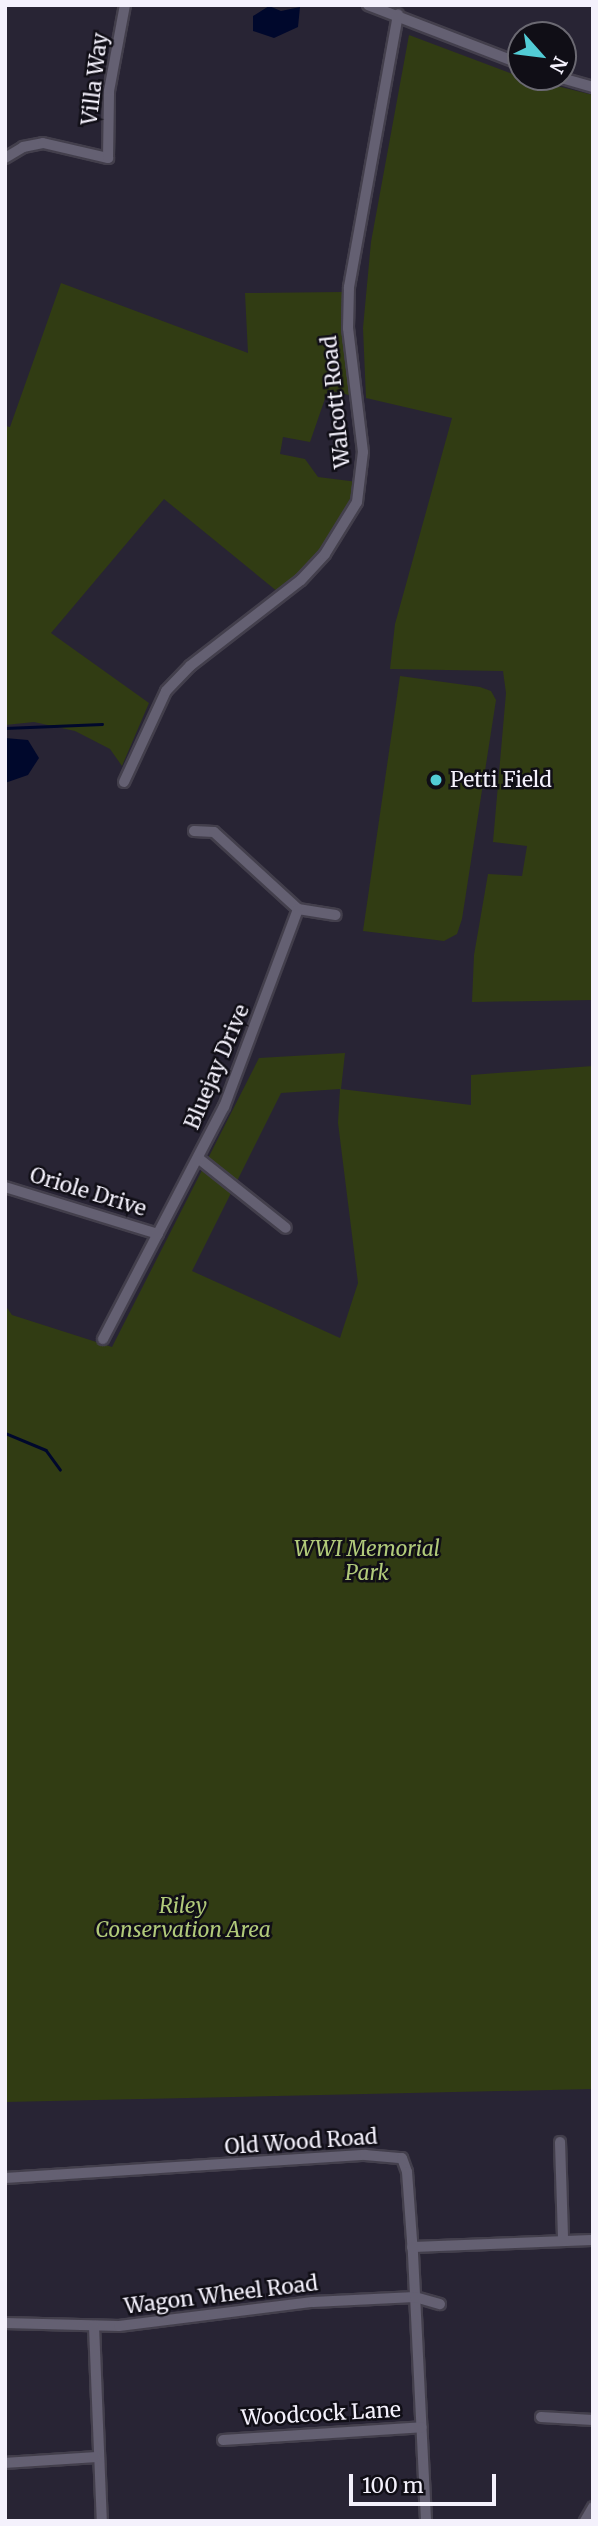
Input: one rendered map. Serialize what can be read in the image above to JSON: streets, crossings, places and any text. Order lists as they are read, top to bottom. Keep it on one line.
{"streets":{"street":["Villa Way","Walcott Road","Bluejay Drive","Oriole Drive","Old Wood Road","Wagon Wheel Road","Woodcock Lane"]},"crossings":[["Bluejay Drive","Oriole Drive"],["Old Wood Road","Wagon Wheel Road"],["Old Wood Road","Woodcock Lane"]],"parks":["WWI Memorial Park","Riley Conservation Area"],"places":["Petti Field"],"scale_bar":"100 m","north":"bottom right"}
